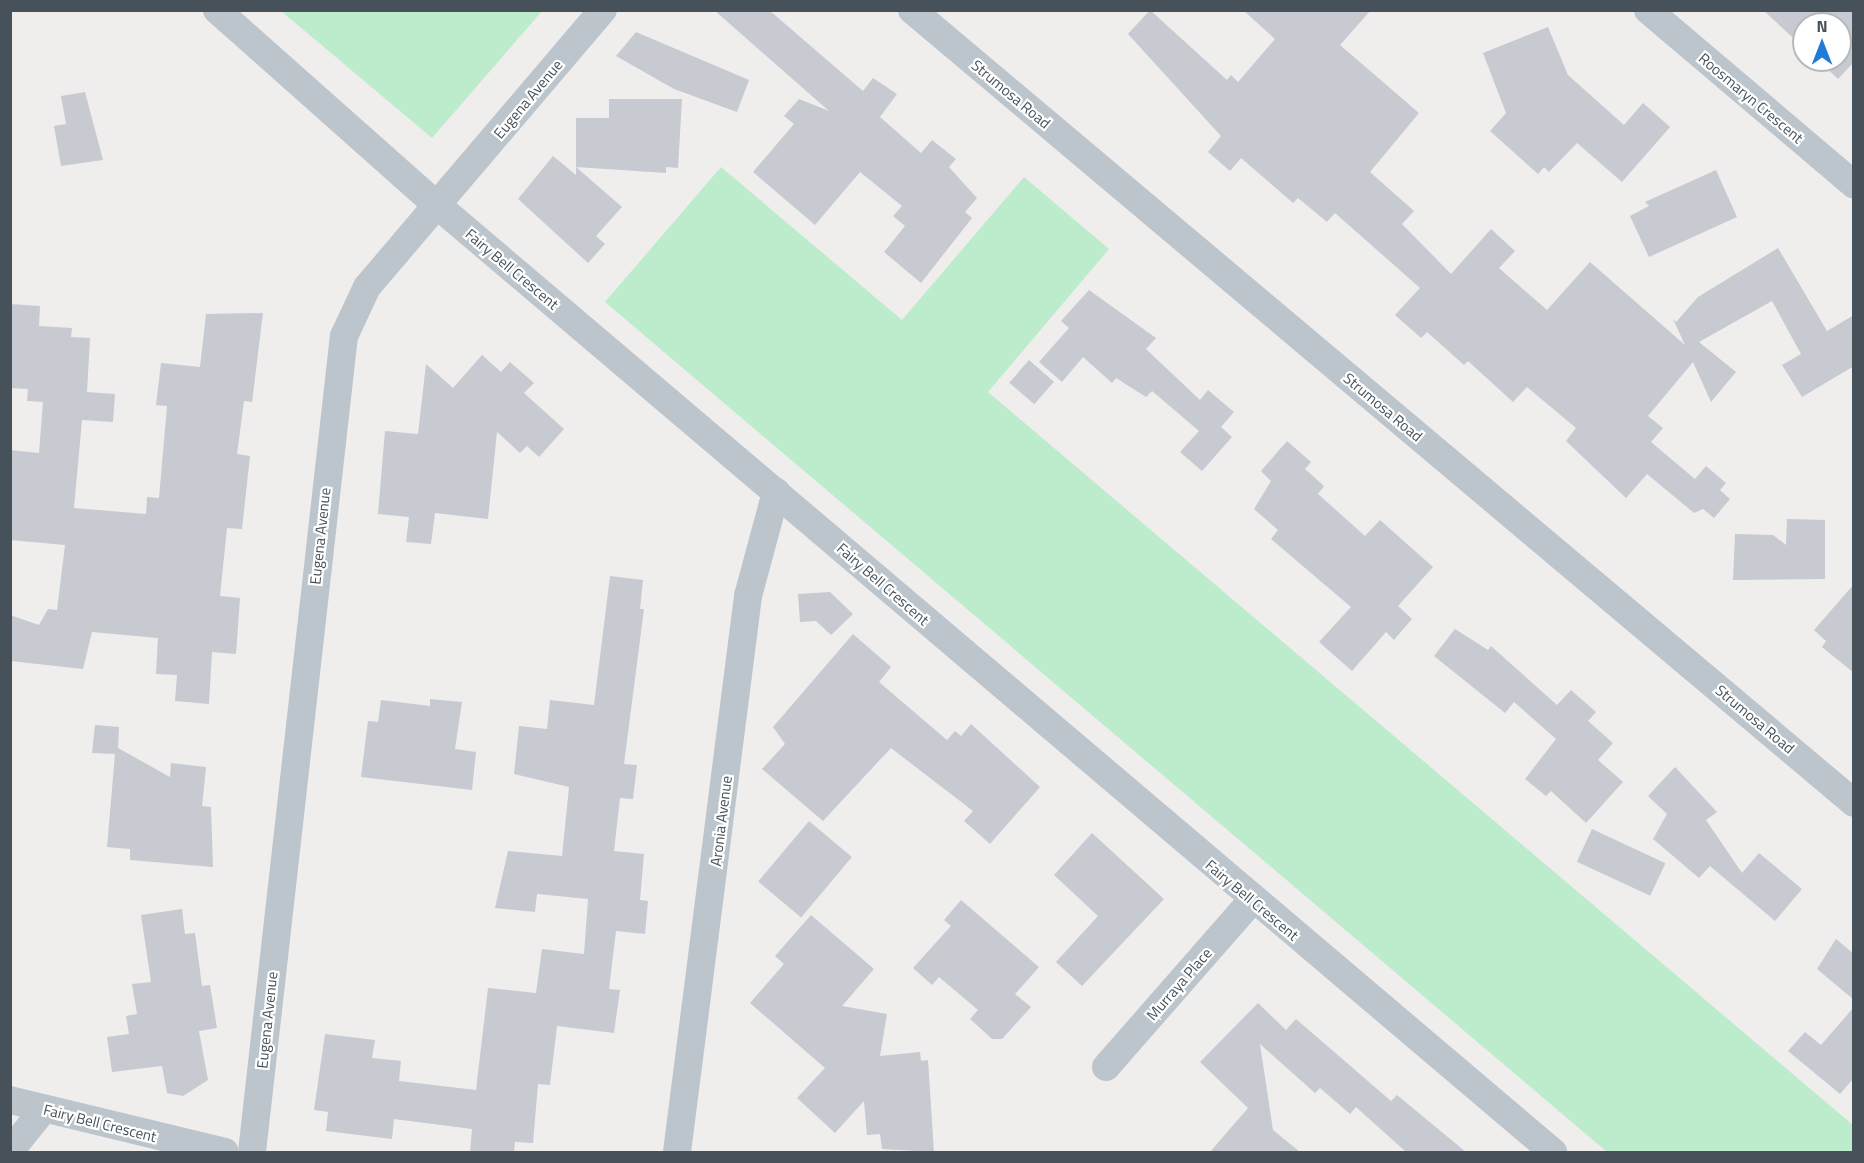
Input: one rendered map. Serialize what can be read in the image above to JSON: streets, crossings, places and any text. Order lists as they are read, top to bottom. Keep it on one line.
{"streets":{"street":["Strumosa Road","Roosmaryn Crescent","Eugena Avenue","Fairy Bell Crescent","Aronia Avenue","Murraya Place"]},"crossings":[["Eugena Avenue","Fairy Bell Crescent"],["Fairy Bell Crescent","Aronia Avenue"],["Fairy Bell Crescent","Murraya Place"]],"north":"top"}
